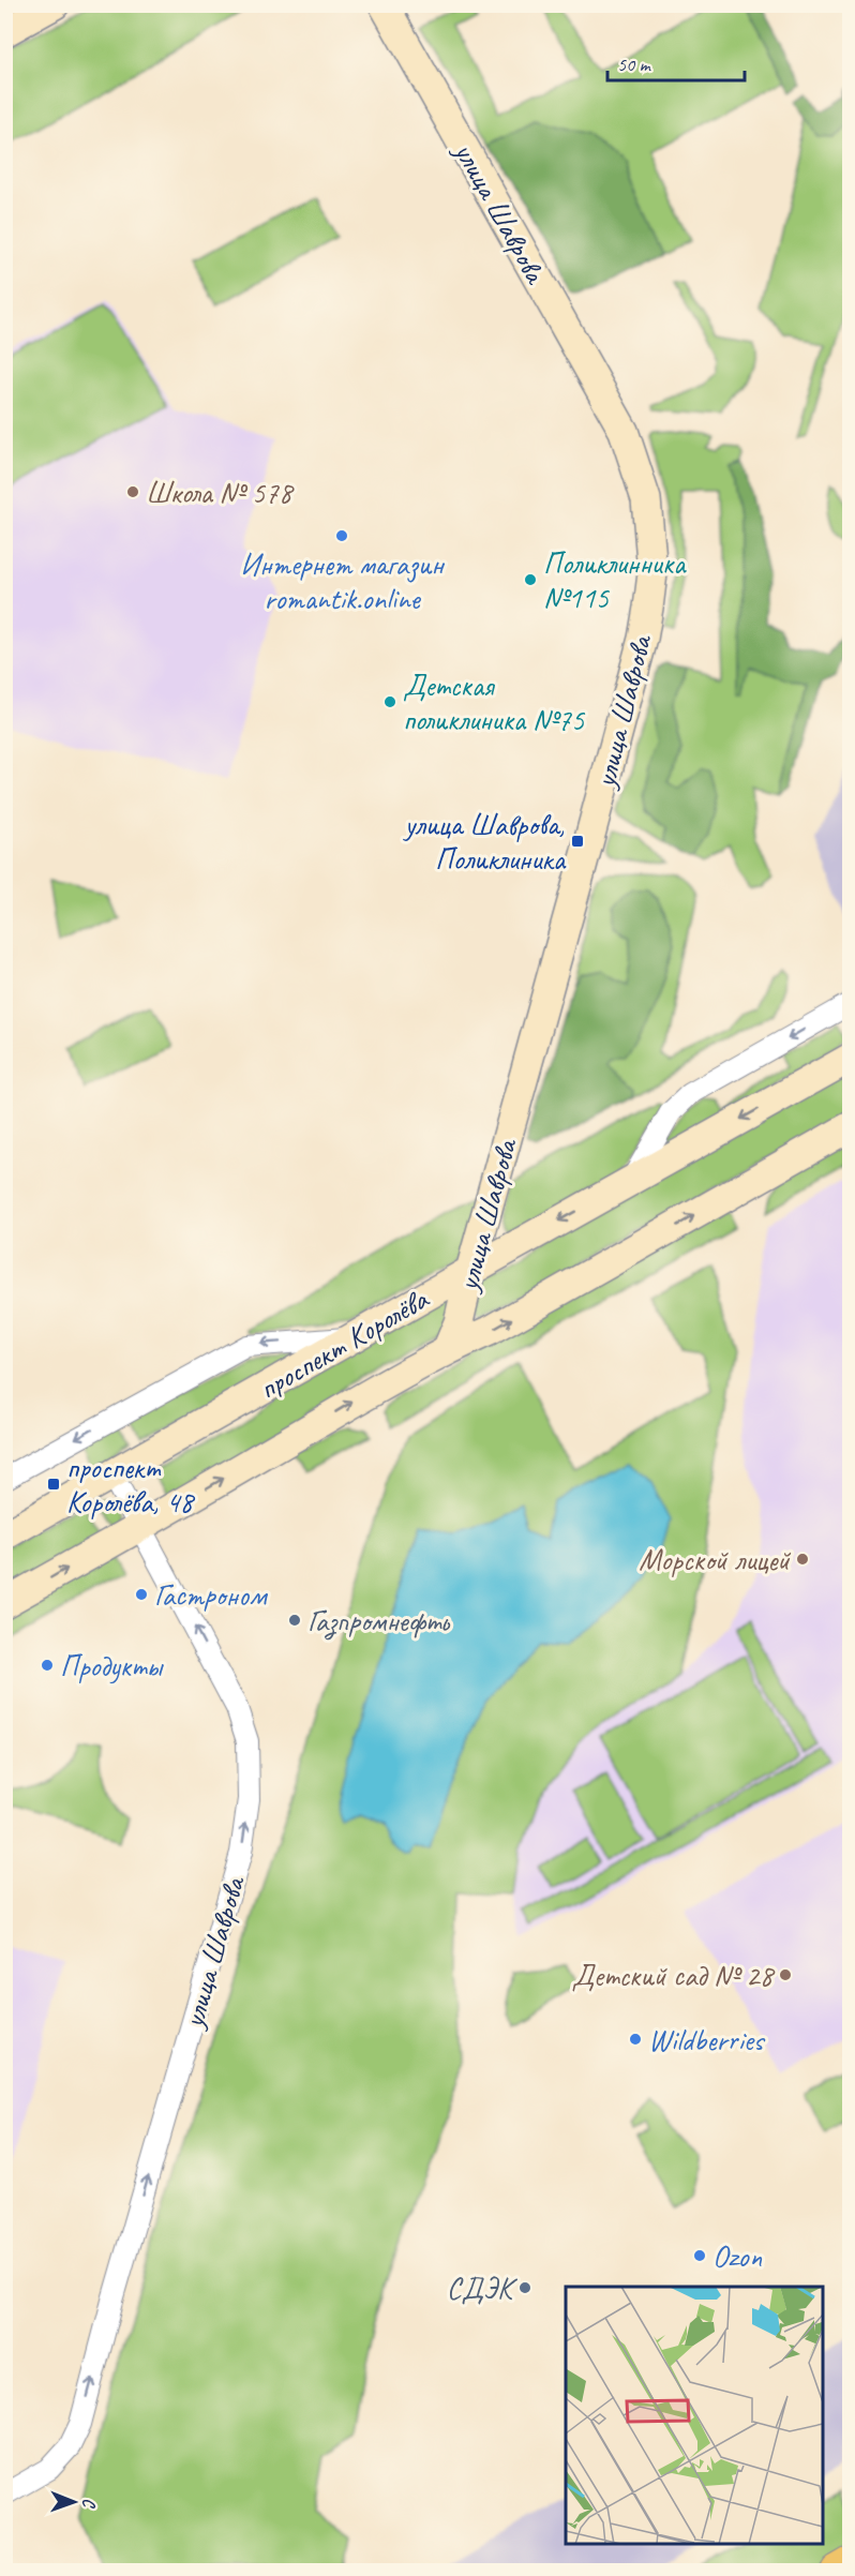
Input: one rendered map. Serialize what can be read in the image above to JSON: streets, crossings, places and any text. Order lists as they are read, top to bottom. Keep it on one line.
{"streets":{"street":["улица Шаврова","проспект Королёва"]},"crossings":[["улица Шаврова","проспект Королёва"]],"one_way":["улица Шаврова"],"places":{"other":["Школа № 578","Интернет магазин romantik.online","Поликлинника №115","Детская поликлиника №75","Морской лицей","Гастроном","Газпромнефть","Продукты","Детский сад № 28","Wildberries","Ozon","СДЭК"],"transit":["улица Шаврова, Поликлиника","проспект Королёва, 48"]},"scale_bar":"50 m","north":"right"}
